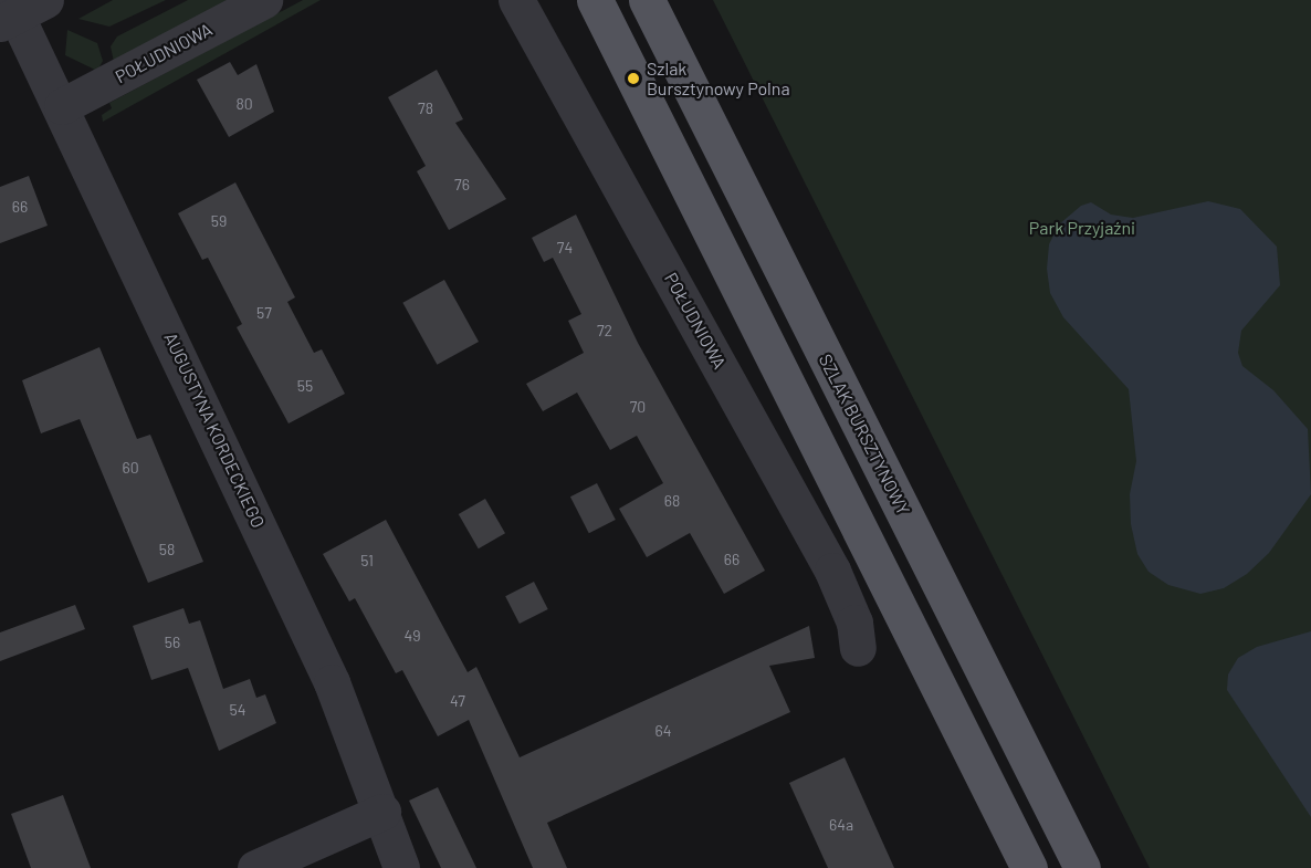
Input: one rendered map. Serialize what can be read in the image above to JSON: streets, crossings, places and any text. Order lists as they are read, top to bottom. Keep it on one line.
{"streets":{"main road":["SZLAK BURSZTYNOWY"],"street":["POŁUDNIOWA","AUGUSTYNA KORDECKIEGO"]},"crossings":[["POŁUDNIOWA","AUGUSTYNA KORDECKIEGO"]],"parks":["Park Przyjaźni"],"places":["Szlak Bursztynowy Polna"],"house_numbers":["80","78","76","66","59","74","57","72","55","70","60","68","58","66","51","49","56","47","54","64","64a"]}
